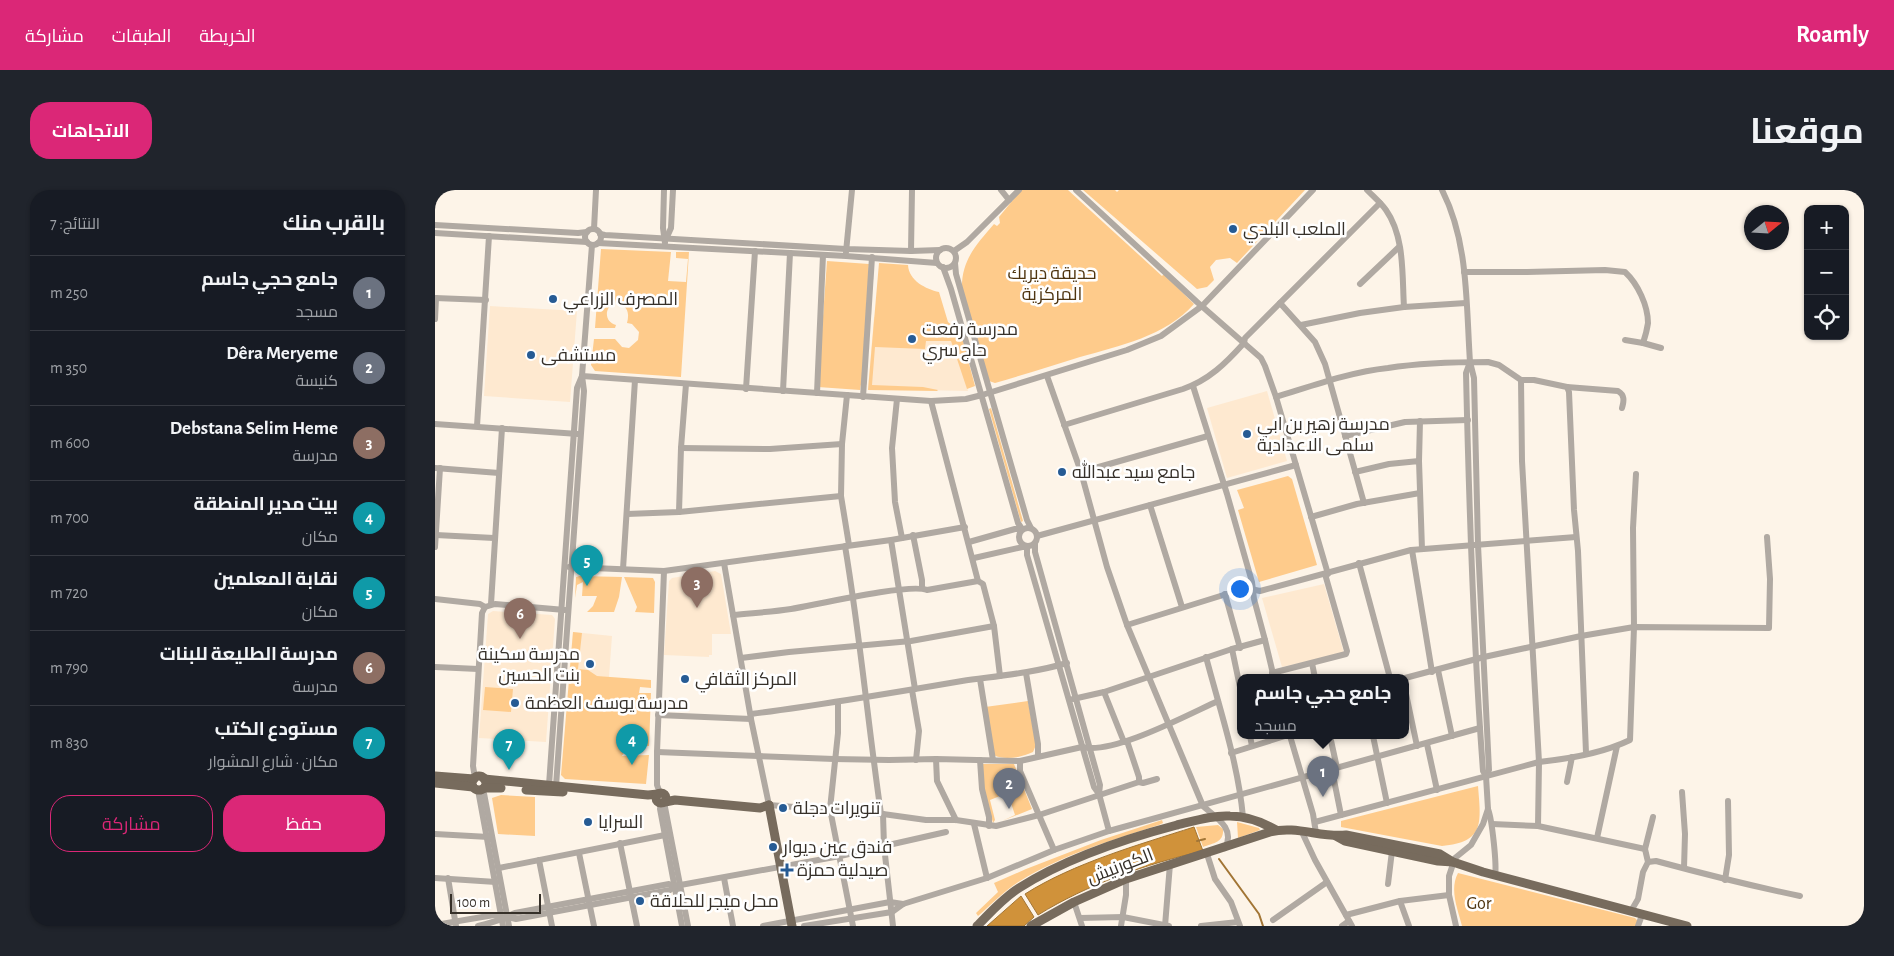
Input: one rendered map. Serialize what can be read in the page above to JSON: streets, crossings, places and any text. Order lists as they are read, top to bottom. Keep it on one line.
{"streets":{"main road":["الكورنيش"]},"parks":["حديقة ديريك المركزية","Gor"],"places":{"other":["الملعب البلدي","المصرف الزراعي","مدرسة رفعت حاج سري","مستشفى","مدرسة زهير بن ابي سلمى الاعدادية","جامع سيد عبدالله","مدرسة سكينة بنت الحسين","المركز الثقافي","مدرسة يوسف العظمة","تنويرات دجلة","السرايا","فندق عين ديوار","محل ميجر للحلاقة"],"health":["صيدلية حمزة"]},"scale_bar":"100 m","north":"right","page":{"header":"Roamly","nav":["الخريطة","الطبقات","مشاركة"],"title":"موقعنا","buttons":["الاتجاهات",["حفظ","مشاركة"]],"heading":["بالقرب منك","النتائج: 7"],"map_buttons":["+","−"],"list":[{"mark":"1","name":"جامع حجي جاسم","note":"مسجد","value":"250 m"},{"mark":"2","name":"Dêra Meryeme","note":"كنيسة","value":"350 m"},{"mark":"3","name":"Debstana Selim Heme","note":"مدرسة","value":"600 m"},{"mark":"4","name":"بيت مدير المنطقة","note":"مكان","value":"700 m"},{"mark":"5","name":"نقابة المعلمين","note":"مكان","value":"720 m"},{"mark":"6","name":"مدرسة الطليعة للبنات","note":"مدرسة","value":"790 m"},{"mark":"7","name":"مستودع الكتب","note":"مكان · شارع المشوار","value":"830 m"}],"pins":["5","3","6","4","7","1","2"],"popup":["جامع حجي جاسم","مسجد"],"scale":"100 m"}}
